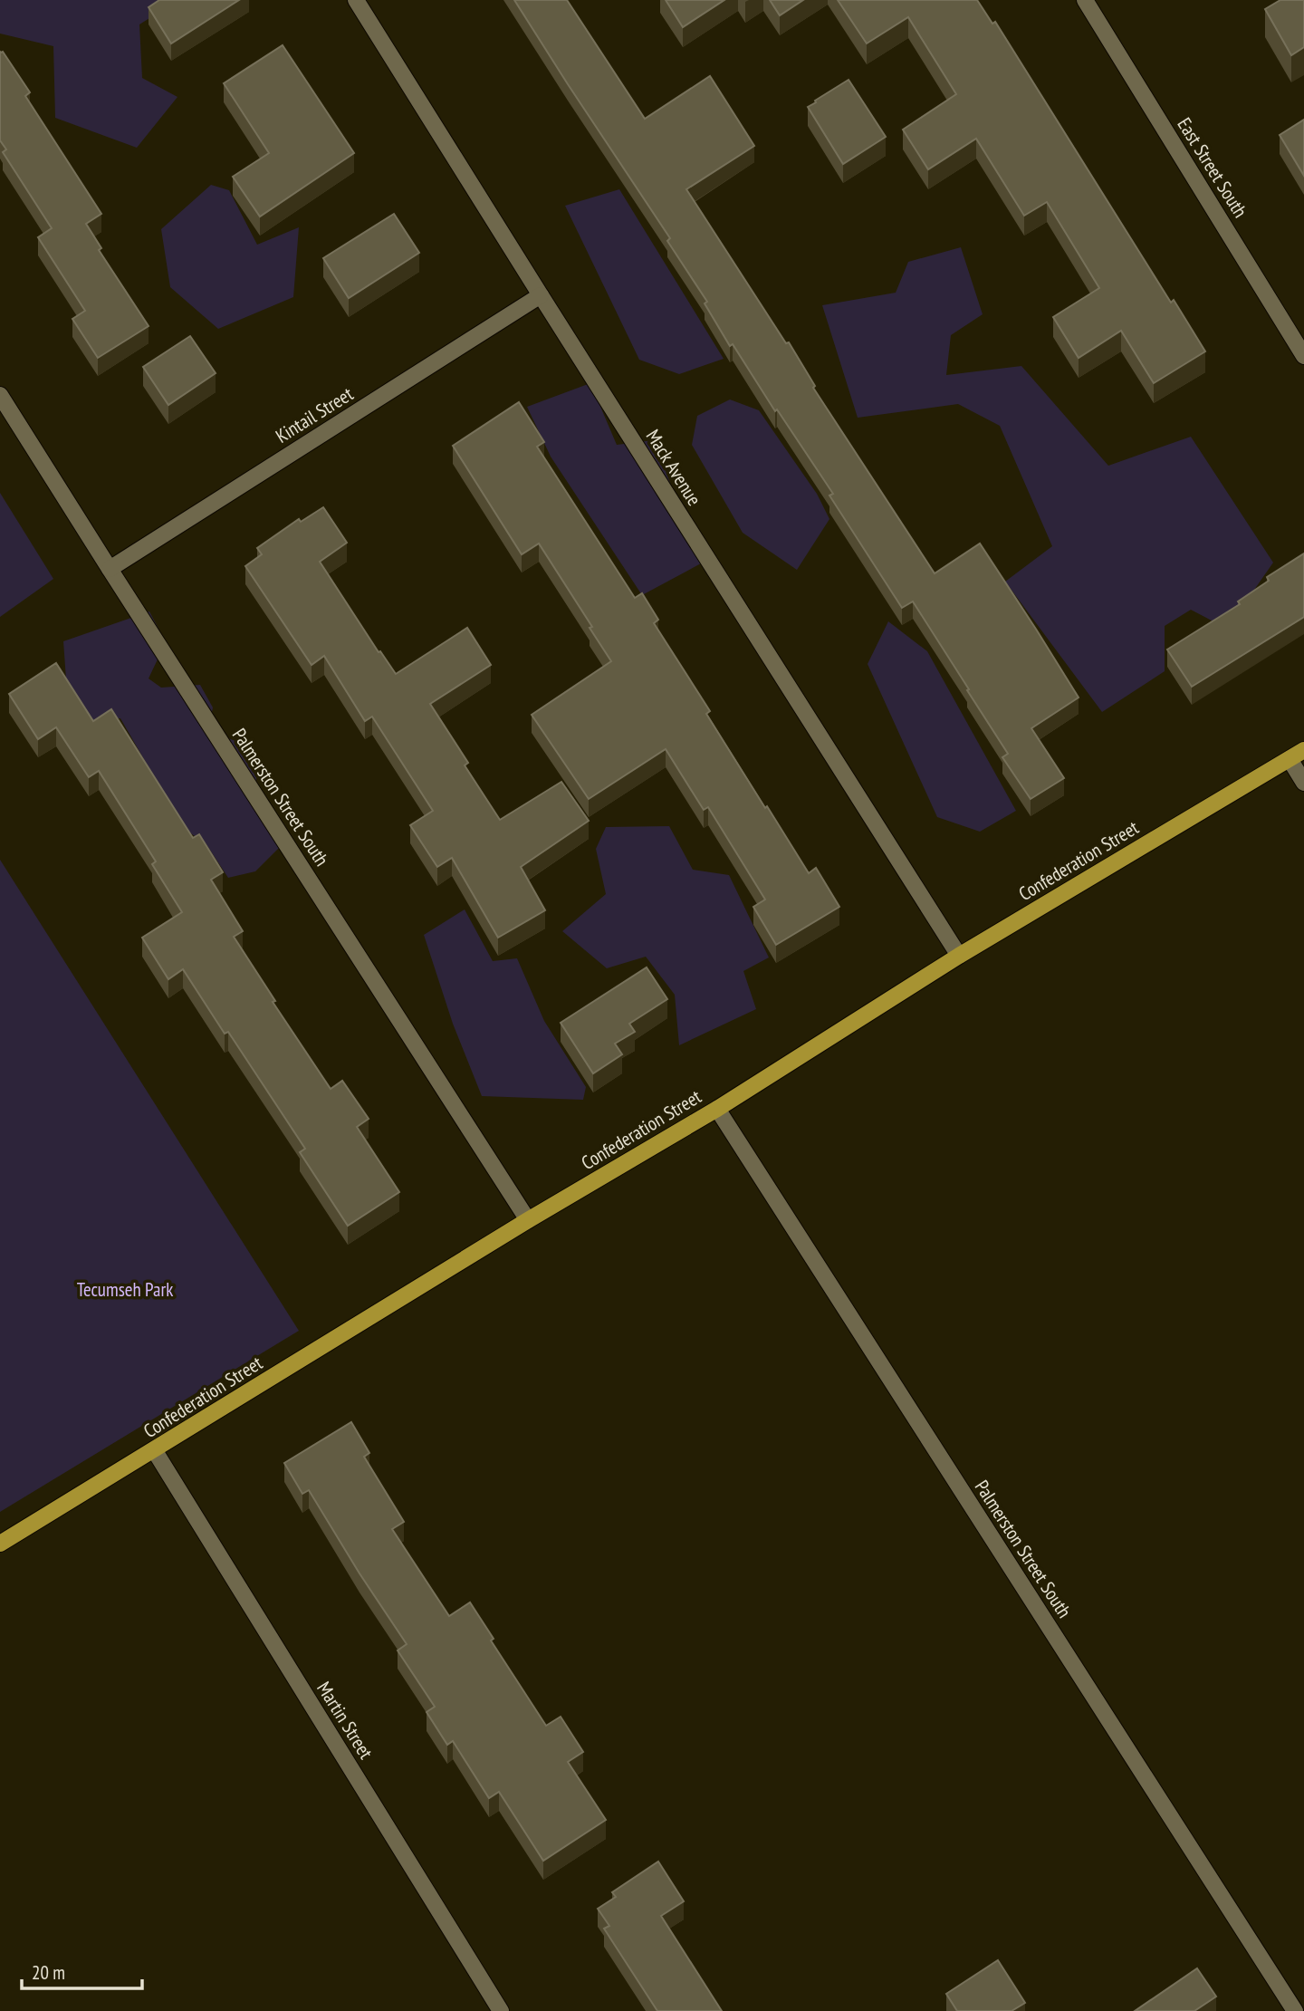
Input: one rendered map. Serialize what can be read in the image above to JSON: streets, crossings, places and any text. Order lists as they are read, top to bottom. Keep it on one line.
{"streets":{"main road":["Confederation Street"],"street":["East Street South","Kintail Street","Mack Avenue","Palmerston Street South","Martin Street"]},"crossings":[["Kintail Street","Mack Avenue"],["Kintail Street","Palmerston Street South"],["Mack Avenue","Confederation Street"],["Palmerston Street South","Confederation Street"],["Confederation Street","Martin Street"]],"parks":["Tecumseh Park"],"scale_bar":"20 m"}
